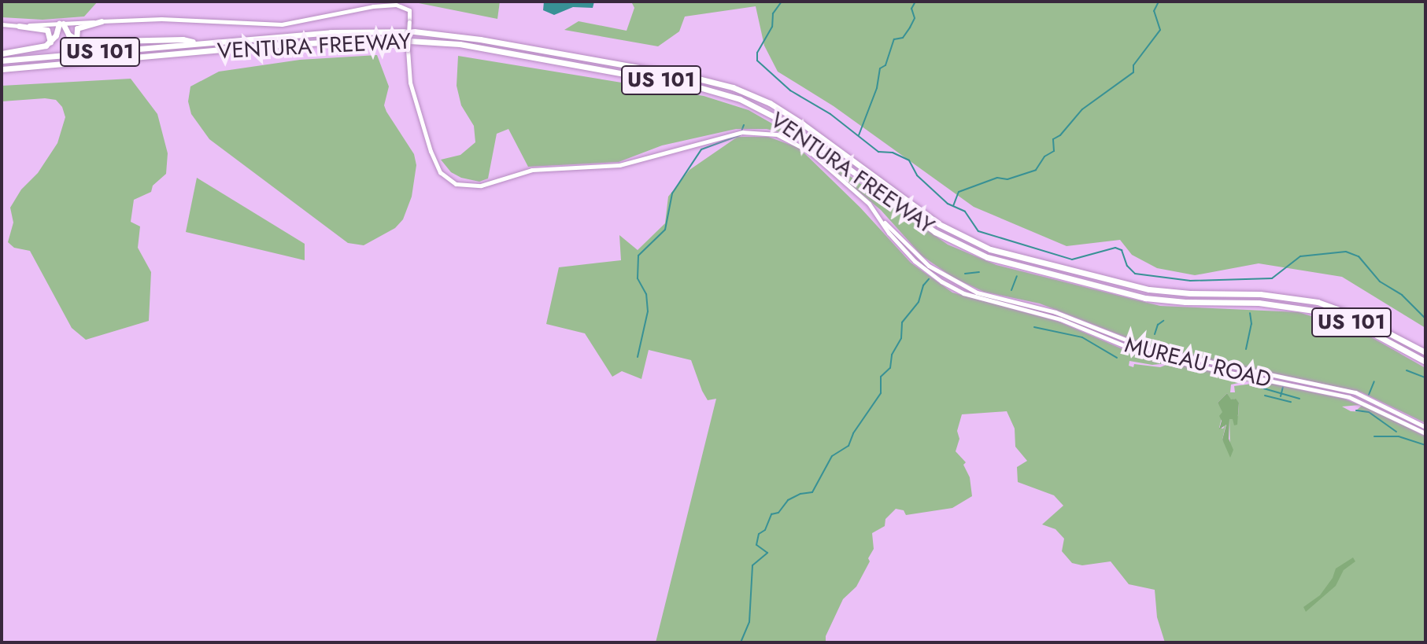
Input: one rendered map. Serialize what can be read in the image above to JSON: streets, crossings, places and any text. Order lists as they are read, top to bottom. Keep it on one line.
{"streets":{"highway":["VENTURA FREEWAY","US 101"],"main road":["MUREAU ROAD"]}}
